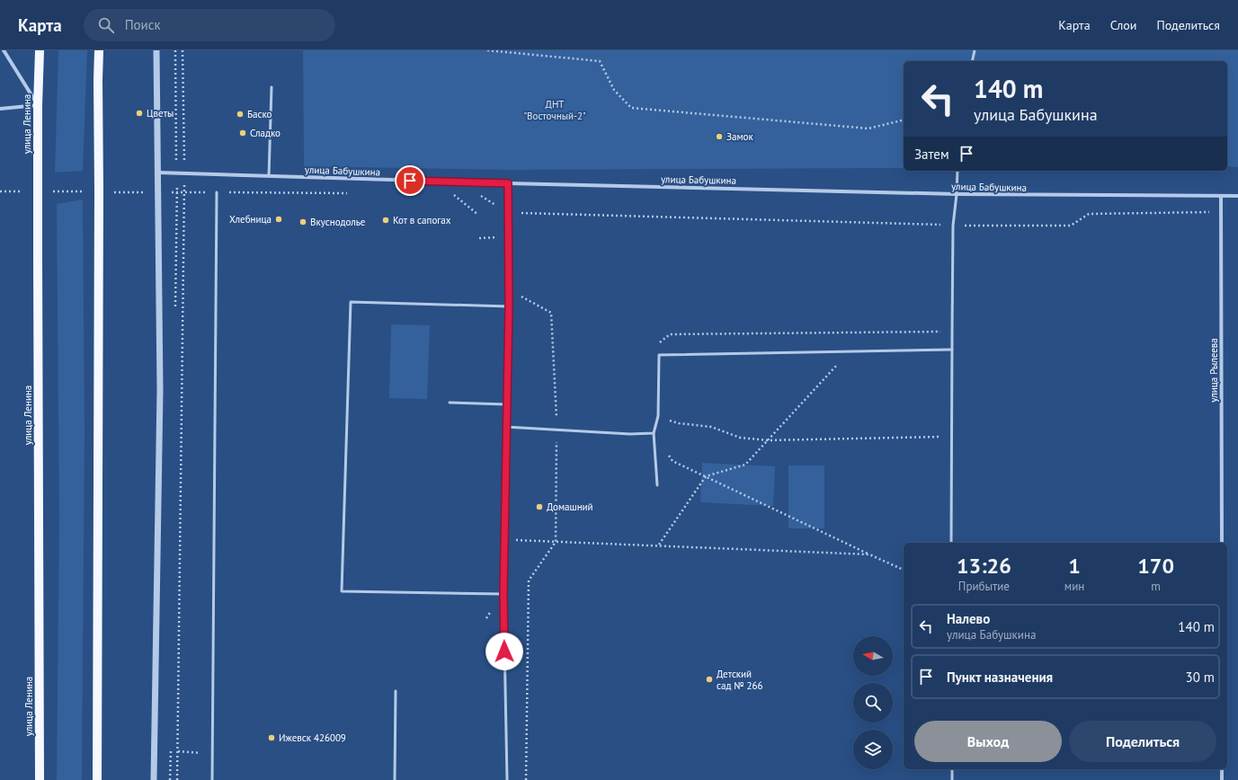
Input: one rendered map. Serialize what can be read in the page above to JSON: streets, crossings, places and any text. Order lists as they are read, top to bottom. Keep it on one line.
{"streets":{"main road":["улица Ленина"],"street":["улица Бабушкина","улица Рылеева"]},"crossings":[["улица Бабушкина","улица Рылеева"]],"parks":["ДНТ \"Восточный-2\""],"places":["Цветы","Баско","Сладко","Замок","Хлебница","Кот в сапогах","Вкуснодолье","Домашний","Детский сад № 266","Ижевск 426009"],"north":"left","page":{"header":"Карта","search":"Поиск","nav":["Карта","Слои","Поделиться"],"turn":["140 m","улица Бабушкина"],"then":"Затем","eta":["13:26","Прибытие","1","мин","170","m"],"list":[{"name":"Налево","note":"улица Бабушкина","value":"140 m"},{"name":"Пункт назначения","value":"30 m"}],"buttons":["Выход","Поделиться"]}}
